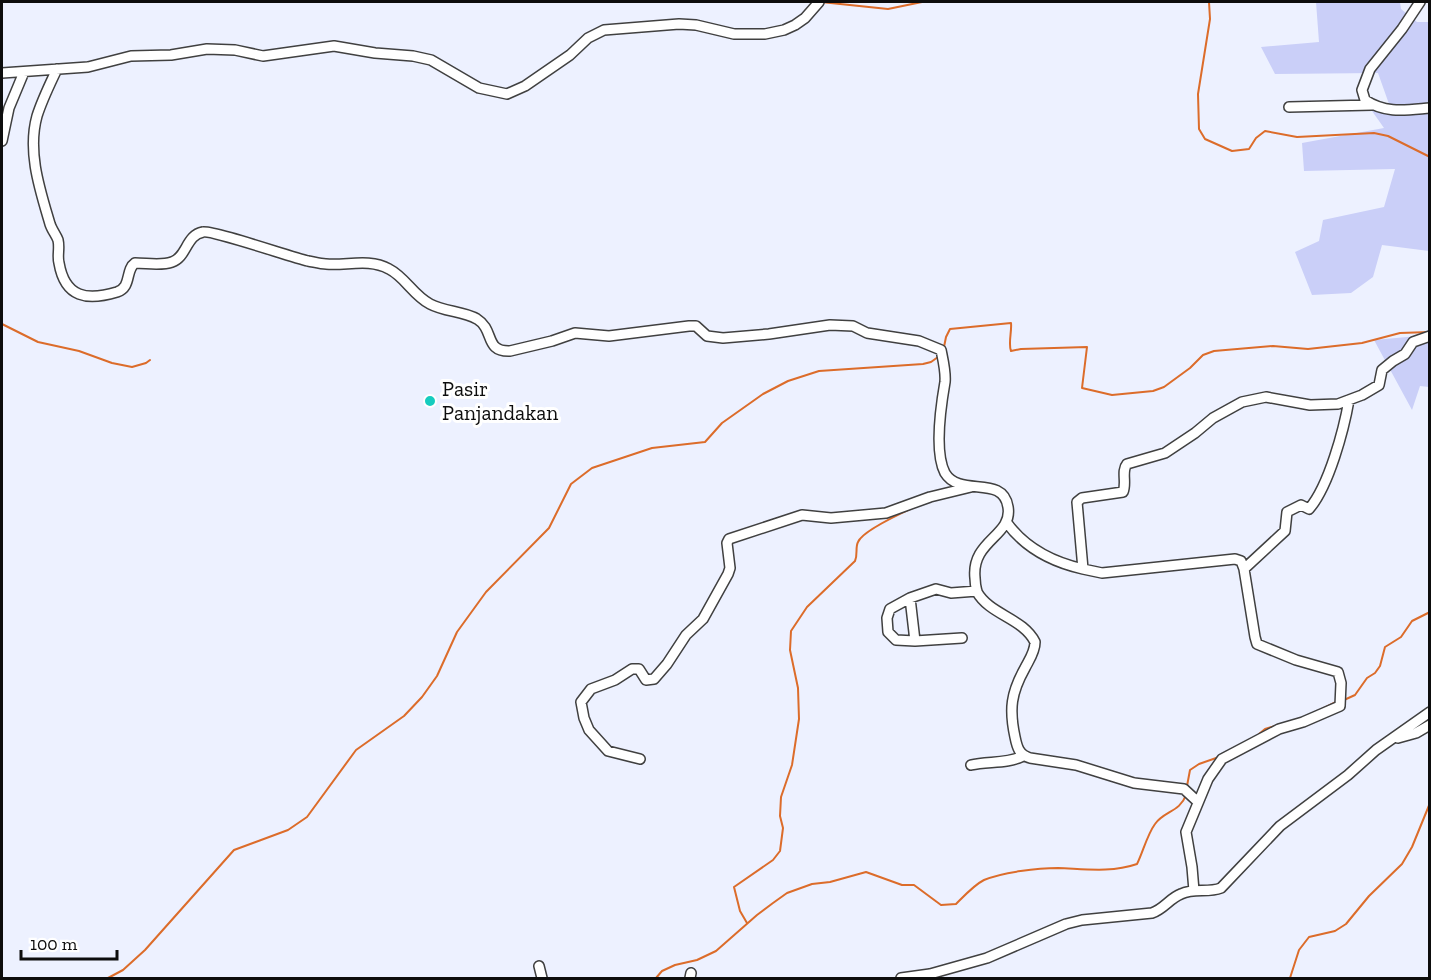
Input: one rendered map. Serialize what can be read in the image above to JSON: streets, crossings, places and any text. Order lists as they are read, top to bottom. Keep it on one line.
{"places":["Pasir Panjandakan"],"scale_bar":"100 m"}
